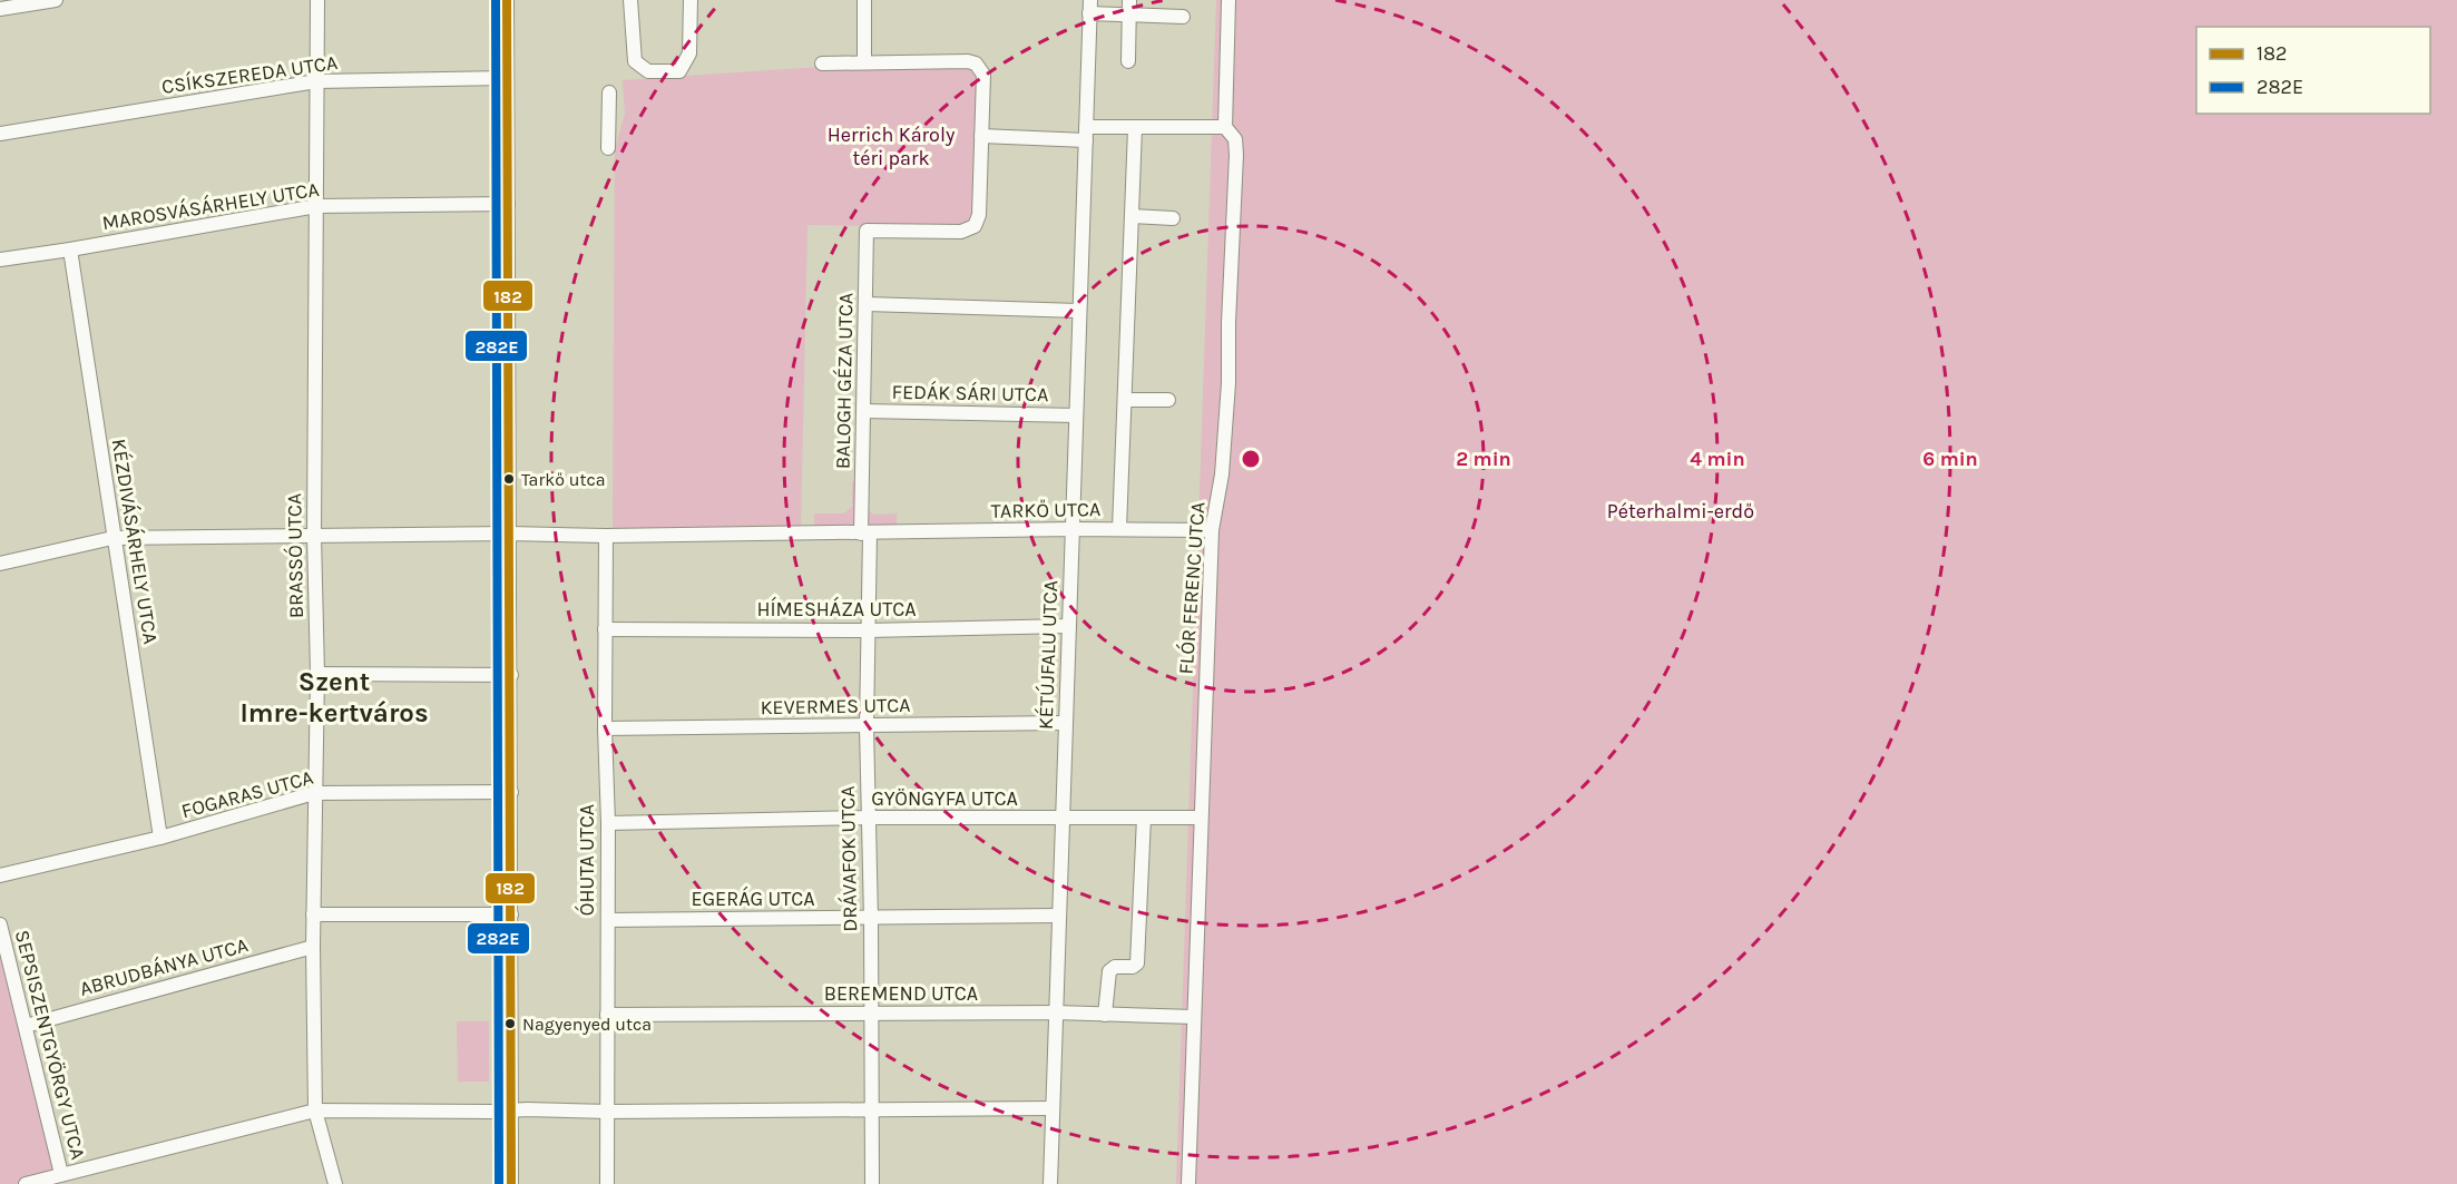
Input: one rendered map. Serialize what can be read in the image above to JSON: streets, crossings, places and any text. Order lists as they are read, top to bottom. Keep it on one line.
{"streets":{"street":["CSÍKSZEREDA UTCA","MAROSVÁSÁRHELY UTCA","BALOGH GÉZA UTCA","FEDÁK SÁRI UTCA","TARKŐ UTCA","KÉZDIVÁSÁRHELY UTCA","BRASSÓ UTCA","FLÓR FERENC UTCA","HÍMESHÁZA UTCA","KÉTÚJFALU UTCA","KEVERMES UTCA","FOGARAS UTCA","GYÖNGYFA UTCA","DRÁVAFOK UTCA","ÓHUTA UTCA","EGERÁG UTCA","ABRUDBÁNYA UTCA","BEREMEND UTCA","SEPSISZENTGYÖRGY UTCA"]},"crossings":[["CSÍKSZEREDA UTCA","BRASSÓ UTCA"],["MAROSVÁSÁRHELY UTCA","KÉZDIVÁSÁRHELY UTCA"],["MAROSVÁSÁRHELY UTCA","BRASSÓ UTCA"],["BALOGH GÉZA UTCA","FEDÁK SÁRI UTCA"],["BALOGH GÉZA UTCA","TARKŐ UTCA"],["BALOGH GÉZA UTCA","DRÁVAFOK UTCA"],["FEDÁK SÁRI UTCA","KÉTÚJFALU UTCA"],["TARKŐ UTCA","KÉZDIVÁSÁRHELY UTCA"],["TARKŐ UTCA","BRASSÓ UTCA"],["TARKŐ UTCA","FLÓR FERENC UTCA"],["TARKŐ UTCA","KÉTÚJFALU UTCA"],["TARKŐ UTCA","DRÁVAFOK UTCA"],["TARKŐ UTCA","ÓHUTA UTCA"],["KÉZDIVÁSÁRHELY UTCA","FOGARAS UTCA"],["BRASSÓ UTCA","FOGARAS UTCA"],["BRASSÓ UTCA","ABRUDBÁNYA UTCA"],["FLÓR FERENC UTCA","GYÖNGYFA UTCA"],["FLÓR FERENC UTCA","BEREMEND UTCA"],["HÍMESHÁZA UTCA","KÉTÚJFALU UTCA"],["HÍMESHÁZA UTCA","DRÁVAFOK UTCA"],["HÍMESHÁZA UTCA","ÓHUTA UTCA"],["KÉTÚJFALU UTCA","KEVERMES UTCA"],["KÉTÚJFALU UTCA","GYÖNGYFA UTCA"],["KÉTÚJFALU UTCA","EGERÁG UTCA"],["KÉTÚJFALU UTCA","BEREMEND UTCA"],["KEVERMES UTCA","DRÁVAFOK UTCA"],["KEVERMES UTCA","ÓHUTA UTCA"],["GYÖNGYFA UTCA","DRÁVAFOK UTCA"],["GYÖNGYFA UTCA","ÓHUTA UTCA"],["DRÁVAFOK UTCA","EGERÁG UTCA"],["DRÁVAFOK UTCA","BEREMEND UTCA"],["ÓHUTA UTCA","EGERÁG UTCA"],["ÓHUTA UTCA","BEREMEND UTCA"],["ABRUDBÁNYA UTCA","SEPSISZENTGYÖRGY UTCA"]],"districts":["Szent Imre-kertváros"],"parks":["Herrich Károly téri park","Péterhalmi-erdő"],"places":["Tarkő utca","Nagyenyed utca"],"lines":["transit line 182","transit line 282E"],"legend":["182","282E"],"rings":["2 min","4 min","6 min"]}
